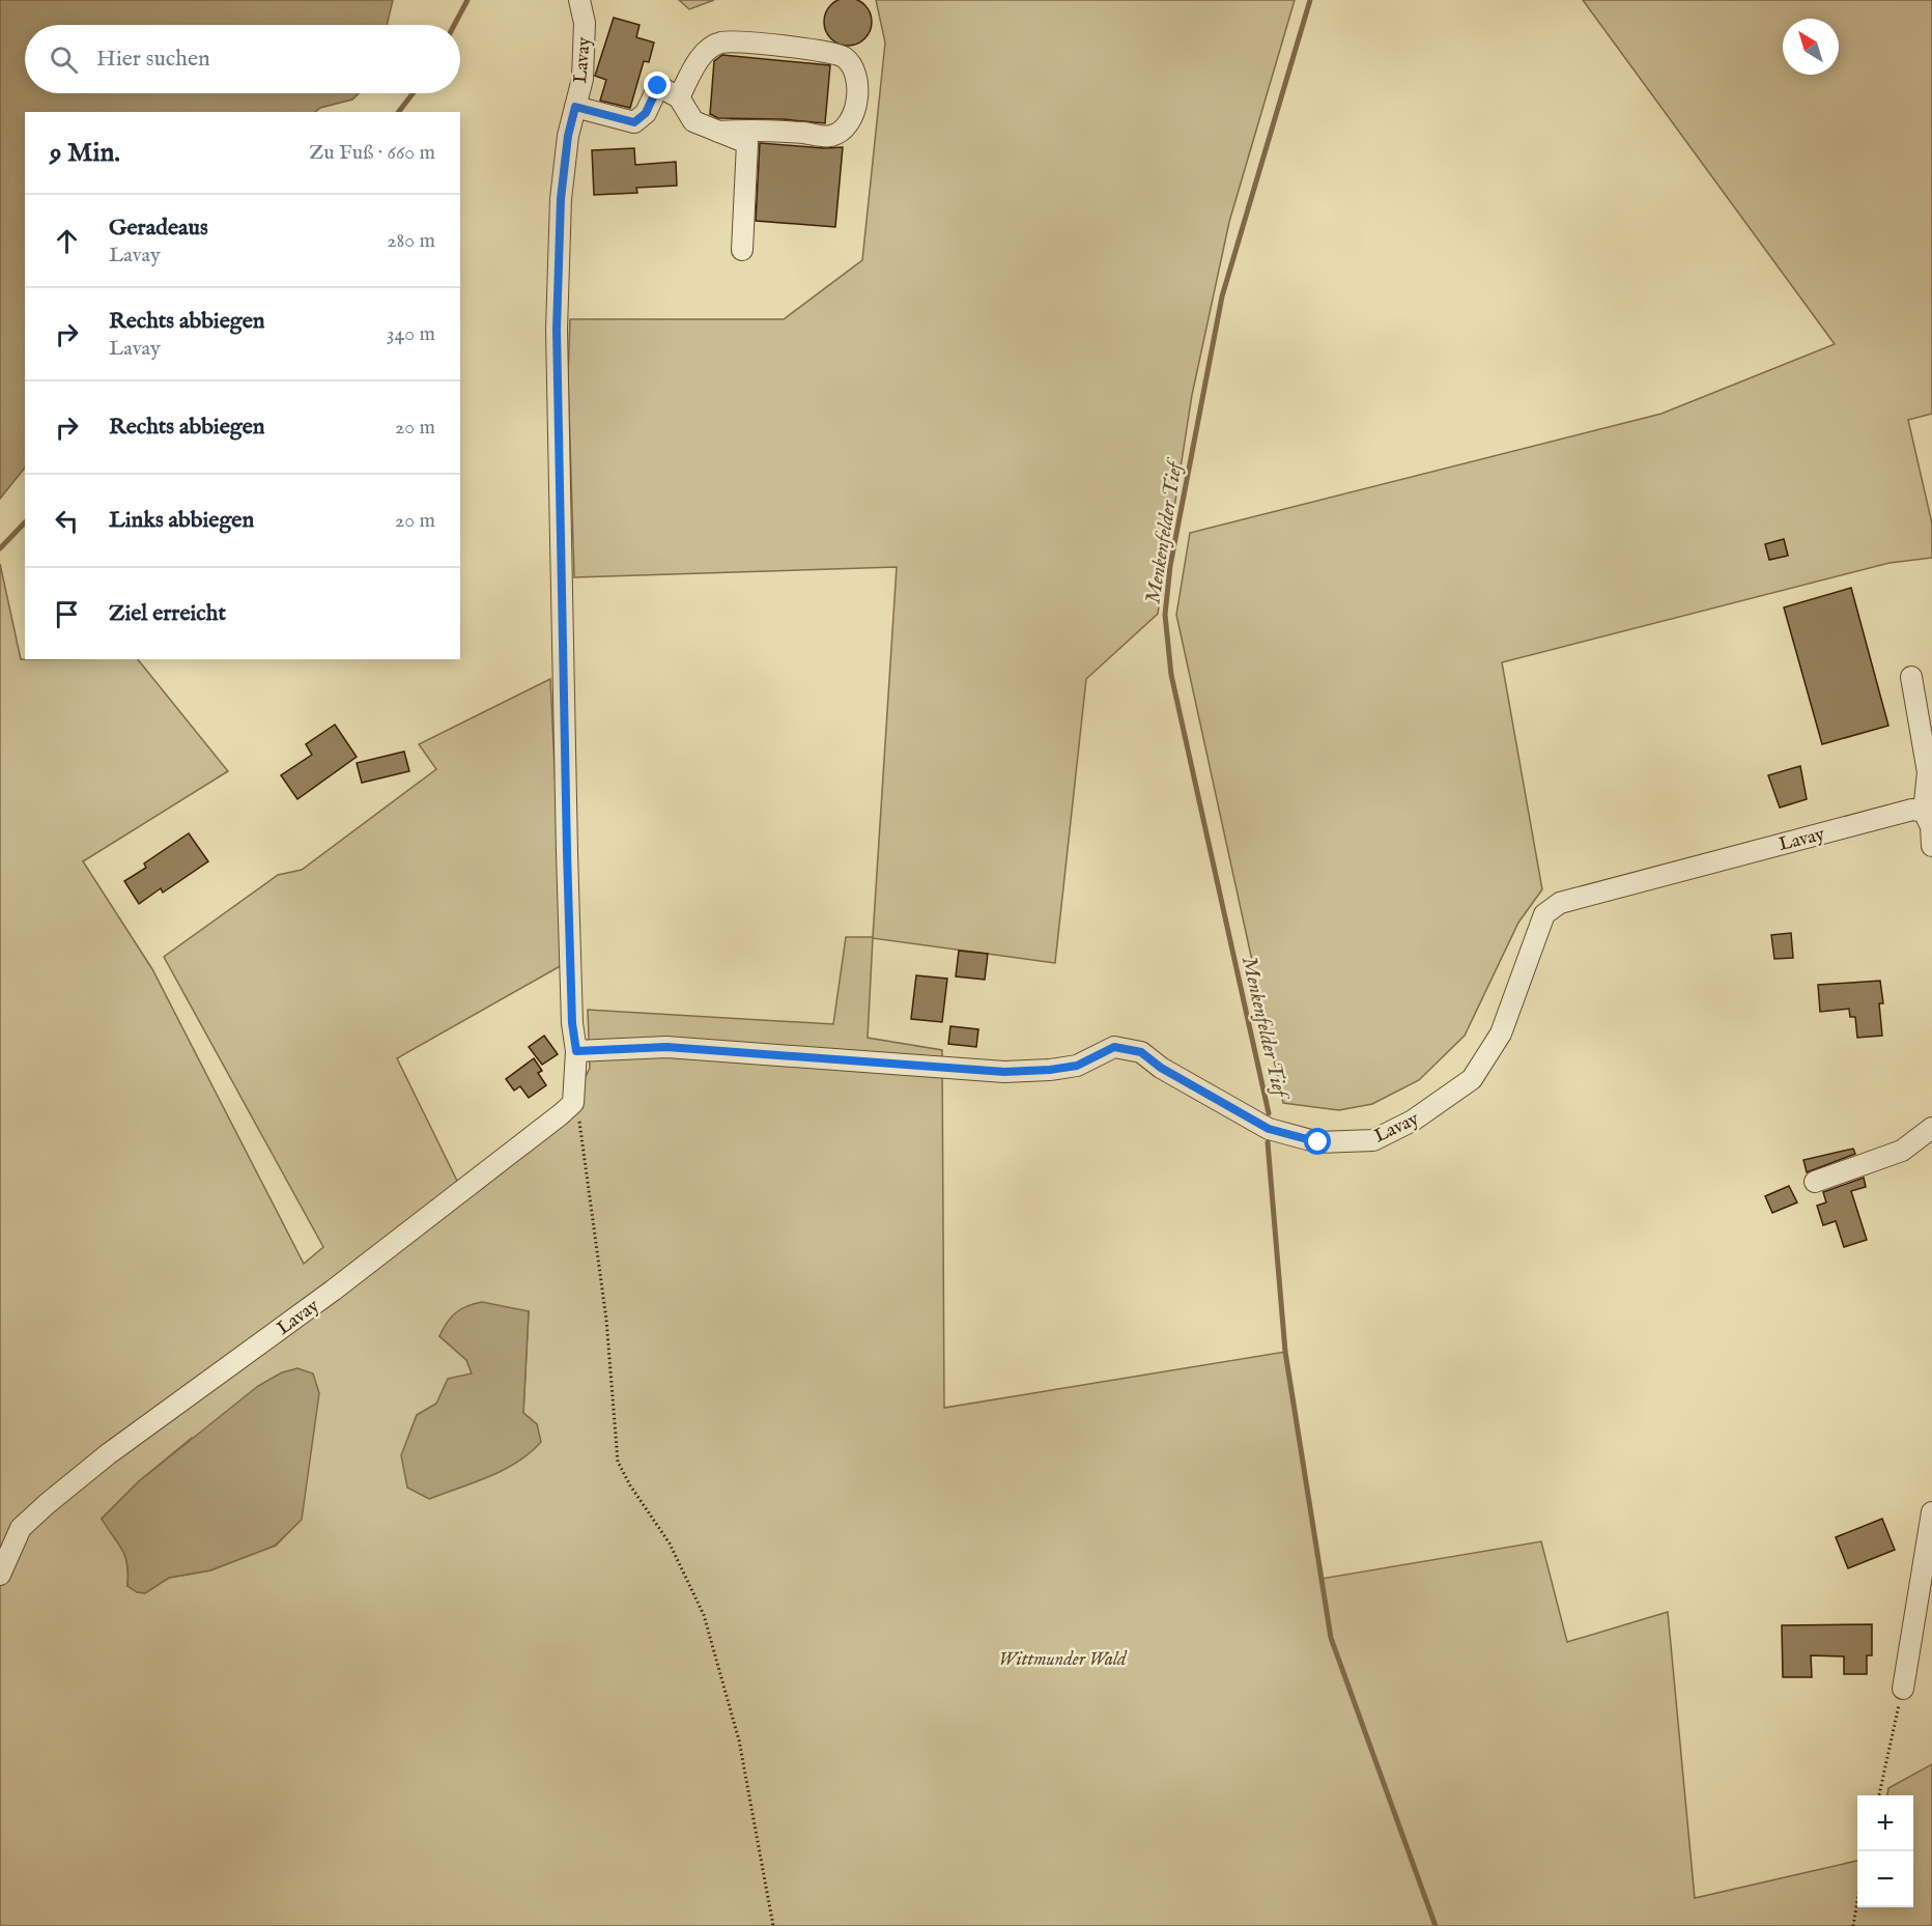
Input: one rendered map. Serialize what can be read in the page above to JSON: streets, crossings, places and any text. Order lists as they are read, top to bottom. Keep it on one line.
{"streets":{"street":["Lavay"]},"water":["Menkenfelder Tief"],"parks":["Wittmunder Wald"],"north":"top left","page":{"search":"Hier suchen","heading":["9 Min.","Zu Fuß · 660 m"],"list":[["Geradeaus","Lavay","280 m"],["Rechts abbiegen","Lavay","340 m"],["Rechts abbiegen","20 m"],["Links abbiegen","20 m"],"Ziel erreicht"],"map_buttons":["+","−"]}}
